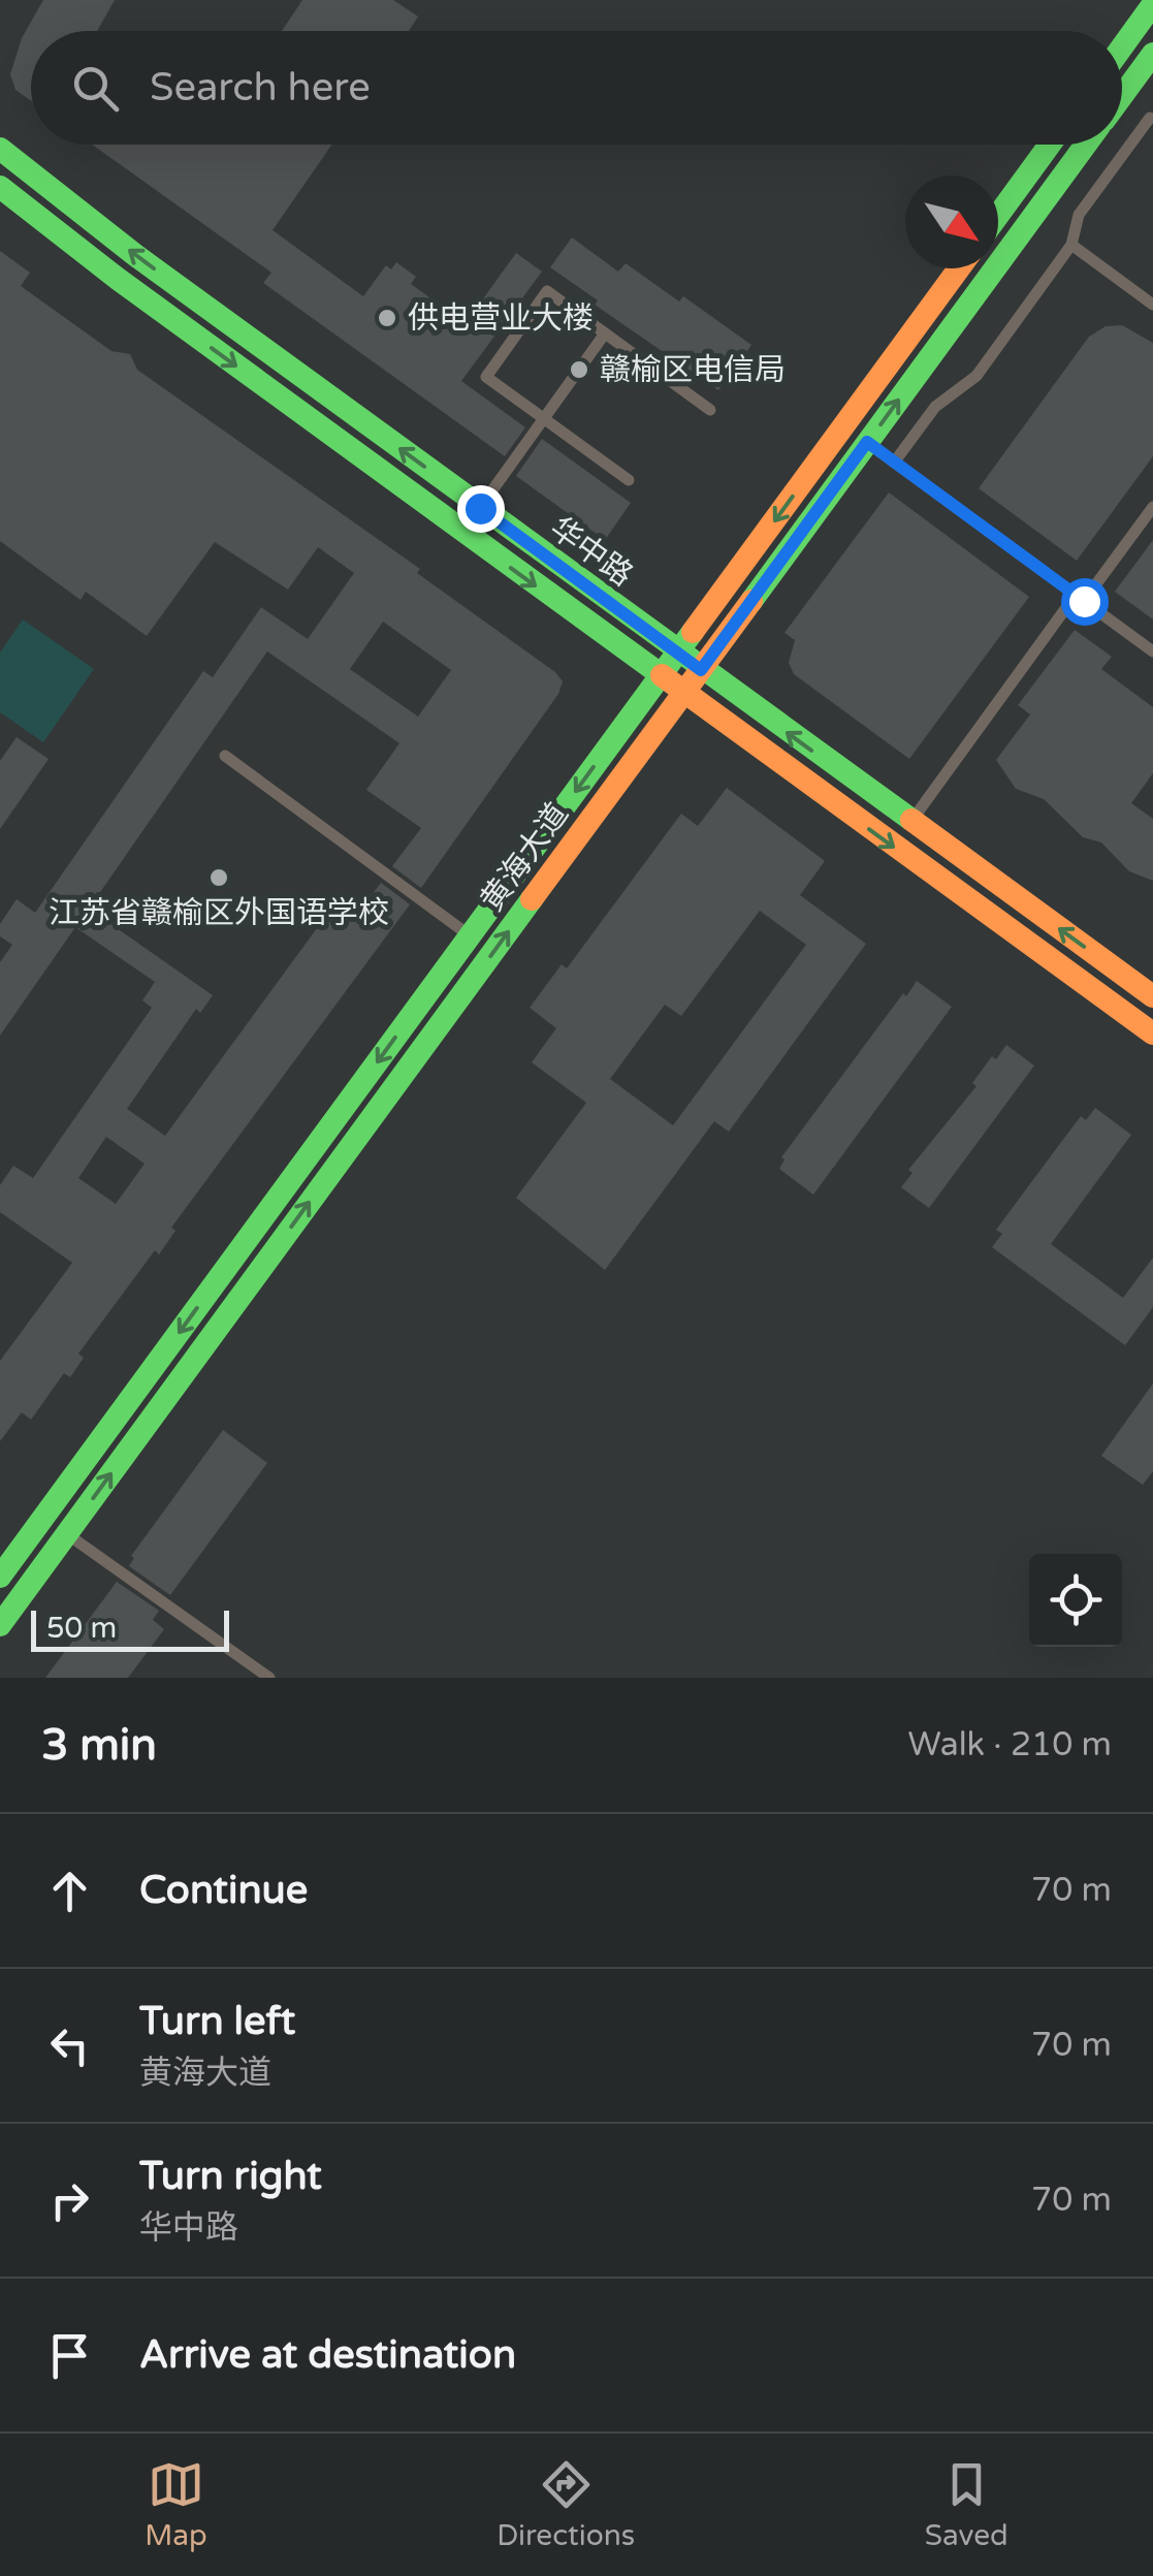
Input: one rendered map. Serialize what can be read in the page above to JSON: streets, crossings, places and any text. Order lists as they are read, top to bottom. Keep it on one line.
{"streets":{"main road":["华中路","黄海大道"]},"crossings":[["华中路","黄海大道"]],"places":["供电营业大楼","赣榆区电信局","江苏省赣榆区外国语学校"],"scale_bar":"50 m","north":"bottom right","page":{"search":"Search here","scale":"50 m","heading":["3 min","Walk · 210 m"],"list":[["Continue","70 m"],["Turn left","黄海大道","70 m"],["Turn right","华中路","70 m"],"Arrive at destination"],"nav":["Map","Directions","Saved"]}}
